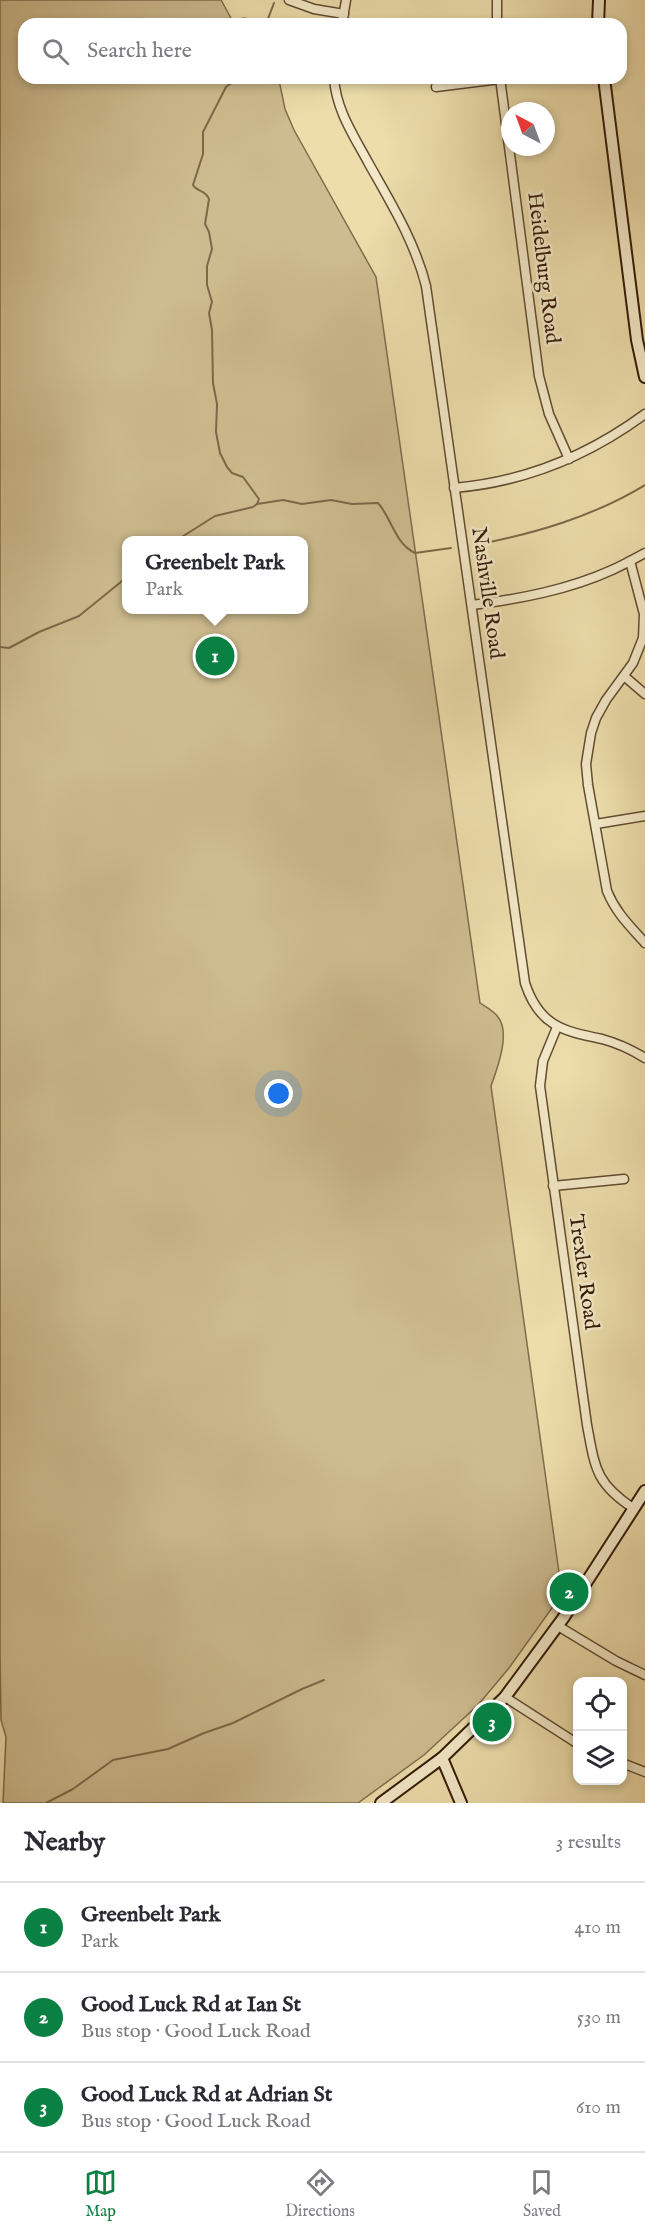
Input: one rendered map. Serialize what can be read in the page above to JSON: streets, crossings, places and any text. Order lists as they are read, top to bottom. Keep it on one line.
{"streets":{"street":["Heidelburg Road","Nashville Road","Trexler Road"]},"crossings":[["Nashville Road","Trexler Road"]],"north":"top left","page":{"search":"Search here","popup":["Greenbelt Park","Park"],"pins":["1","2","3"],"heading":["Nearby","3 results"],"list":[{"mark":"1","name":"Greenbelt Park","note":"Park","value":"410 m"},{"mark":"2","name":"Good Luck Rd at Ian St","note":"Bus stop · Good Luck Road","value":"530 m"},{"mark":"3","name":"Good Luck Rd at Adrian St","note":"Bus stop · Good Luck Road","value":"610 m"}],"nav":["Map","Directions","Saved"]}}
